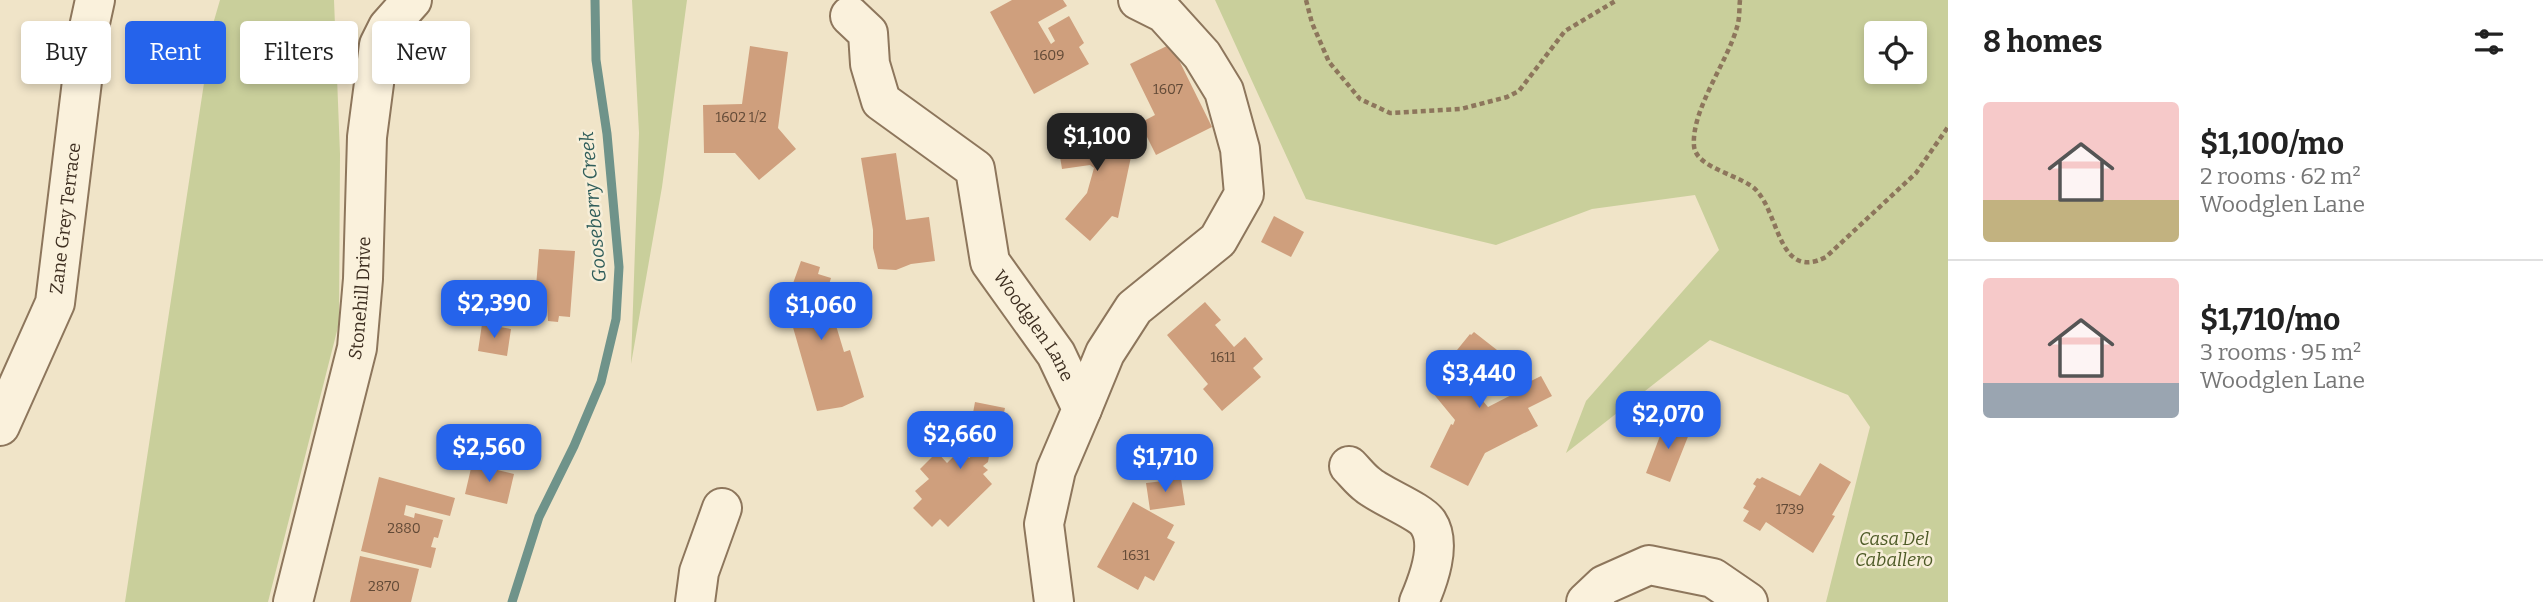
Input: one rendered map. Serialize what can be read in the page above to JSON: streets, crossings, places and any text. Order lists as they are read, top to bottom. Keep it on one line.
{"streets":{"street":["Zane Grey Terrace","Stonehill Drive","Woodglen Lane"]},"water":["Gooseberry Creek"],"parks":["Casa Del Caballero"],"house_numbers":["1609","1607","1602 1/2","1611","1739","2880","1631","2870"],"page":{"heading":"8 homes","chip":["Buy","Rent","Filters","New"],"list":[{"name":"$1,100/mo","note":"2 rooms · 62 m² · Woodglen Lane"},{"name":"$1,710/mo","note":"3 rooms · 95 m² · Woodglen Lane"}],"price":["$1,100","$2,390","$1,060","$3,440","$2,070","$2,660","$2,560","$1,710"]}}
